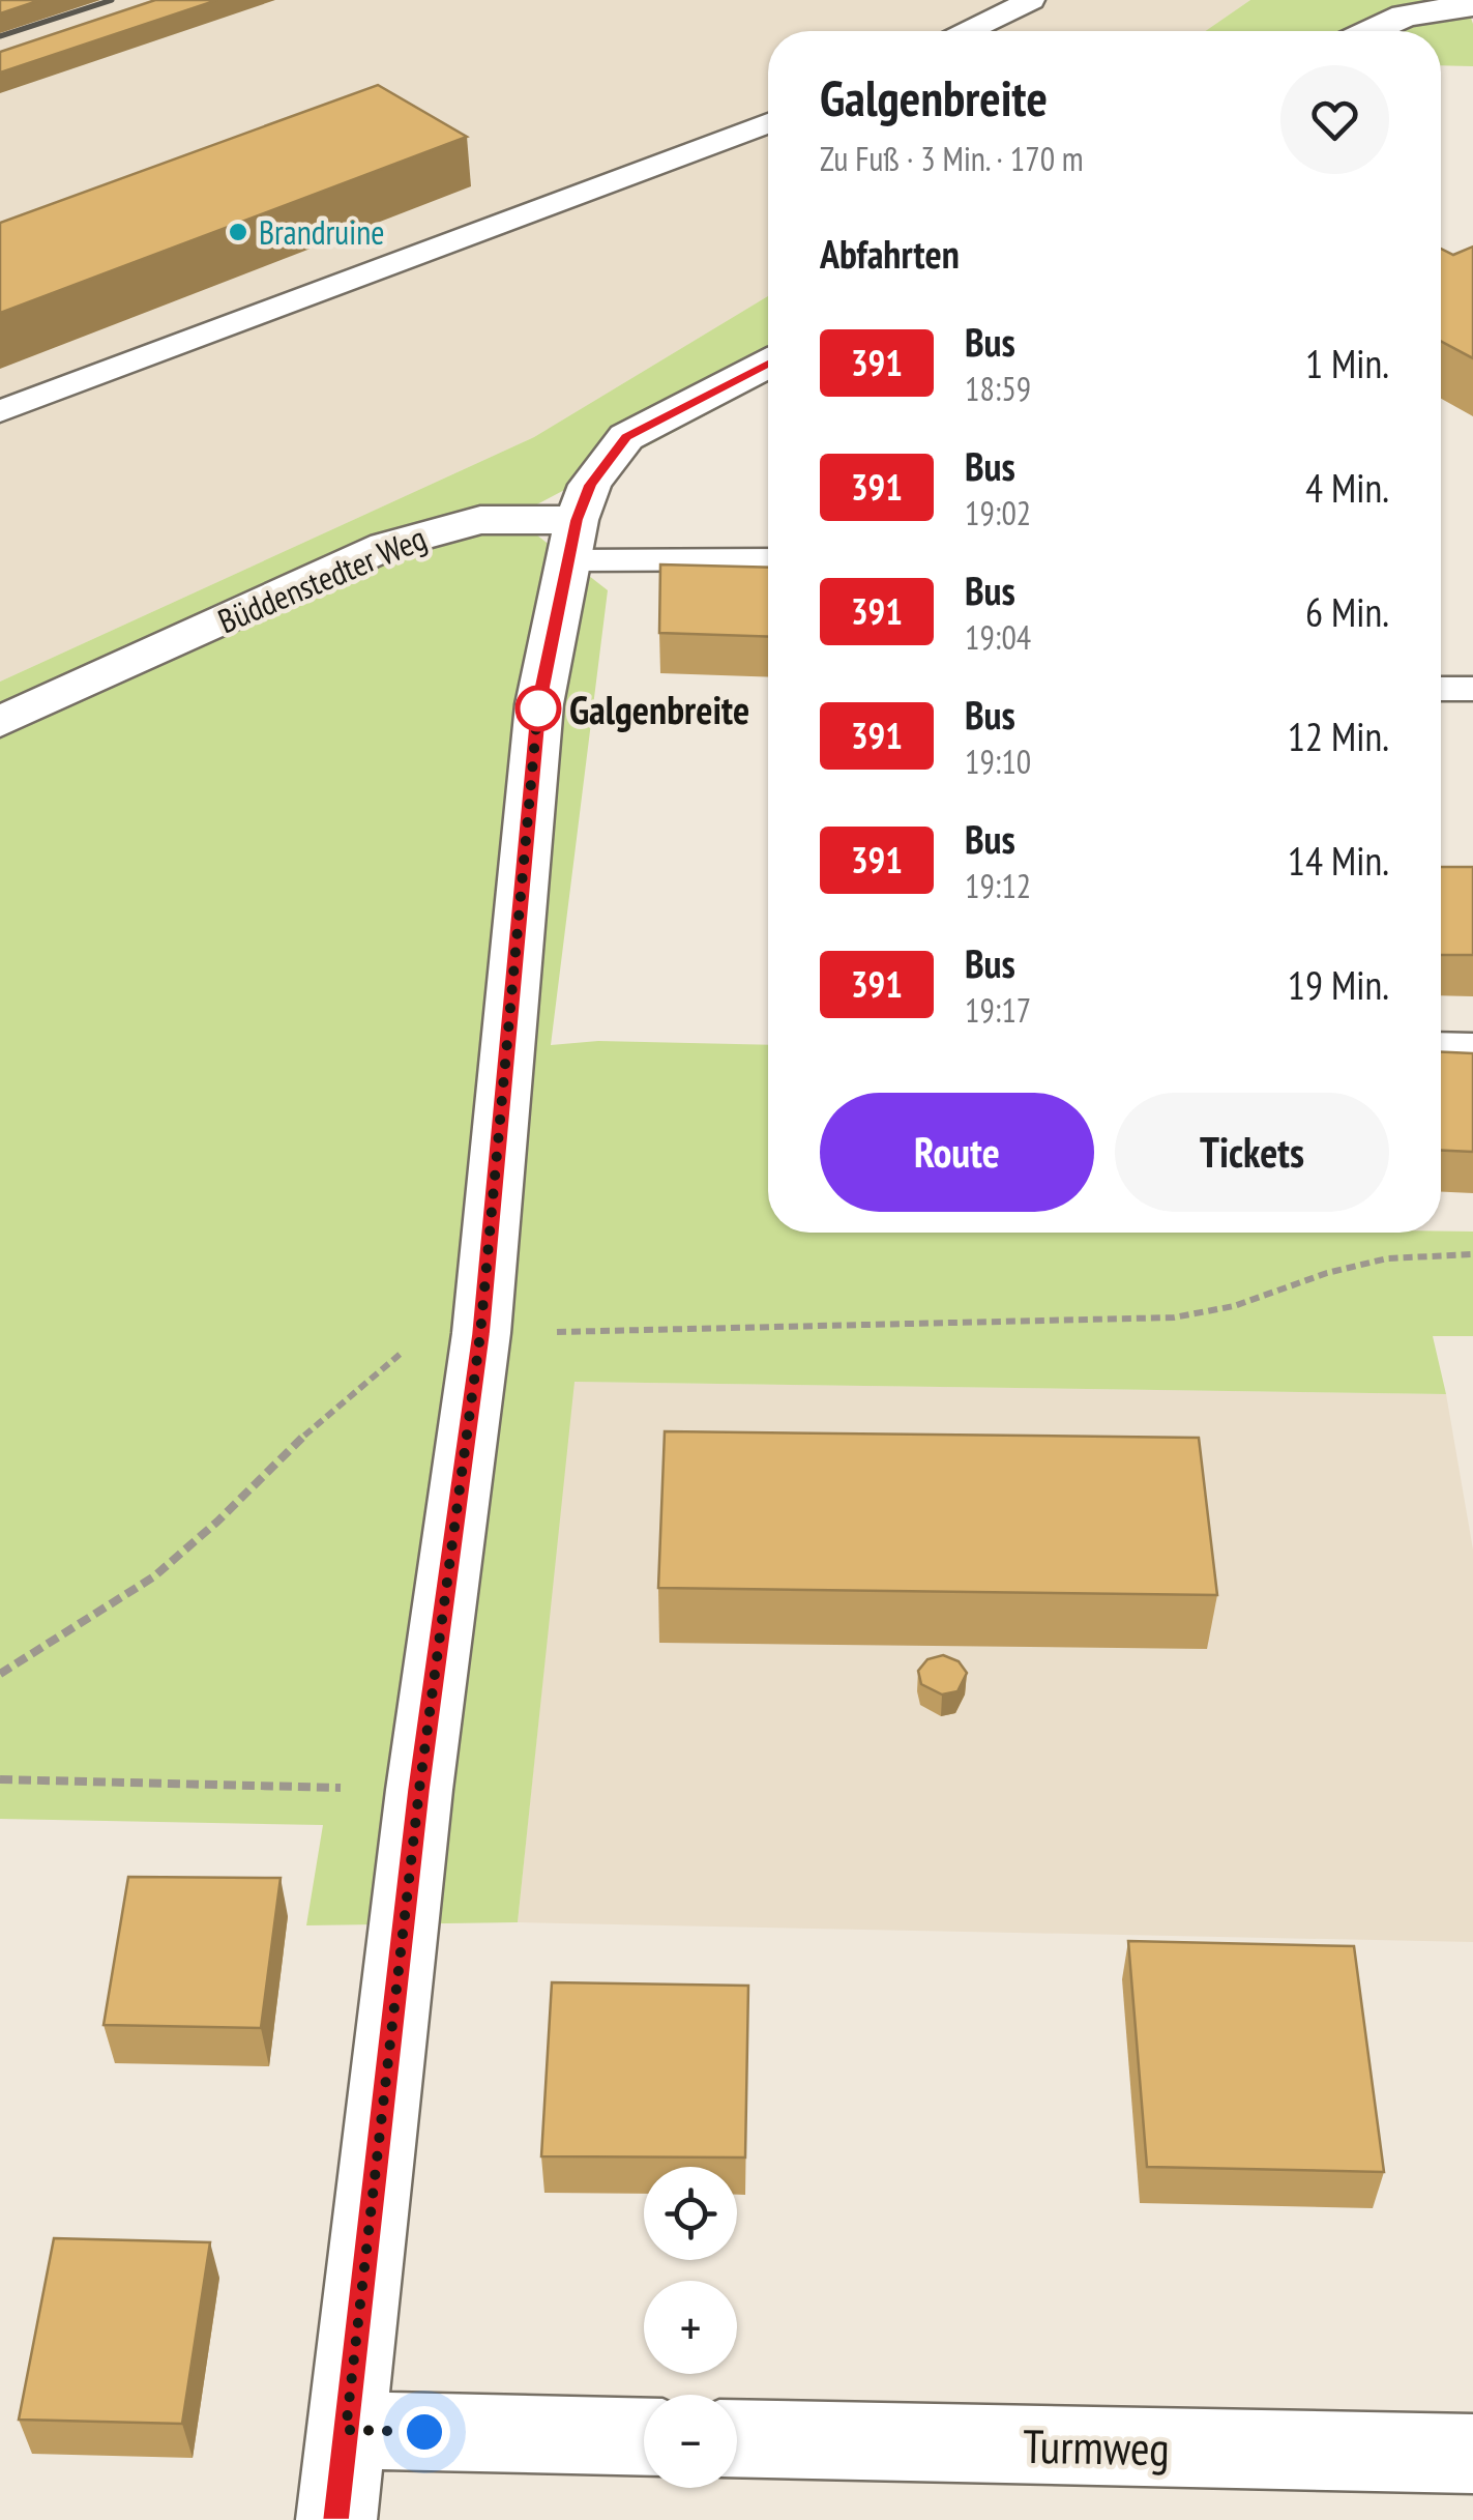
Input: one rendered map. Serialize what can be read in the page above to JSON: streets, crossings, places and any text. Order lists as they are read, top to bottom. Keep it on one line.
{"streets":{"street":["Büddenstedter Weg","Turmweg"]},"places":["Brandruine","Galgenbreite"],"lines":["bus line 391"],"page":{"heading":[["Galgenbreite","Zu Fuß · 3 Min. · 170 m"],"Abfahrten"],"list":[{"mark":"391","name":"Bus","note":"18:59","value":"1 Min."},{"mark":"391","name":"Bus","note":"19:02","value":"4 Min."},{"mark":"391","name":"Bus","note":"19:04","value":"6 Min."},{"mark":"391","name":"Bus","note":"19:10","value":"12 Min."},{"mark":"391","name":"Bus","note":"19:12","value":"14 Min."},{"mark":"391","name":"Bus","note":"19:17","value":"19 Min."}],"buttons":["Route","Tickets"],"map_buttons":["+","−"]}}
